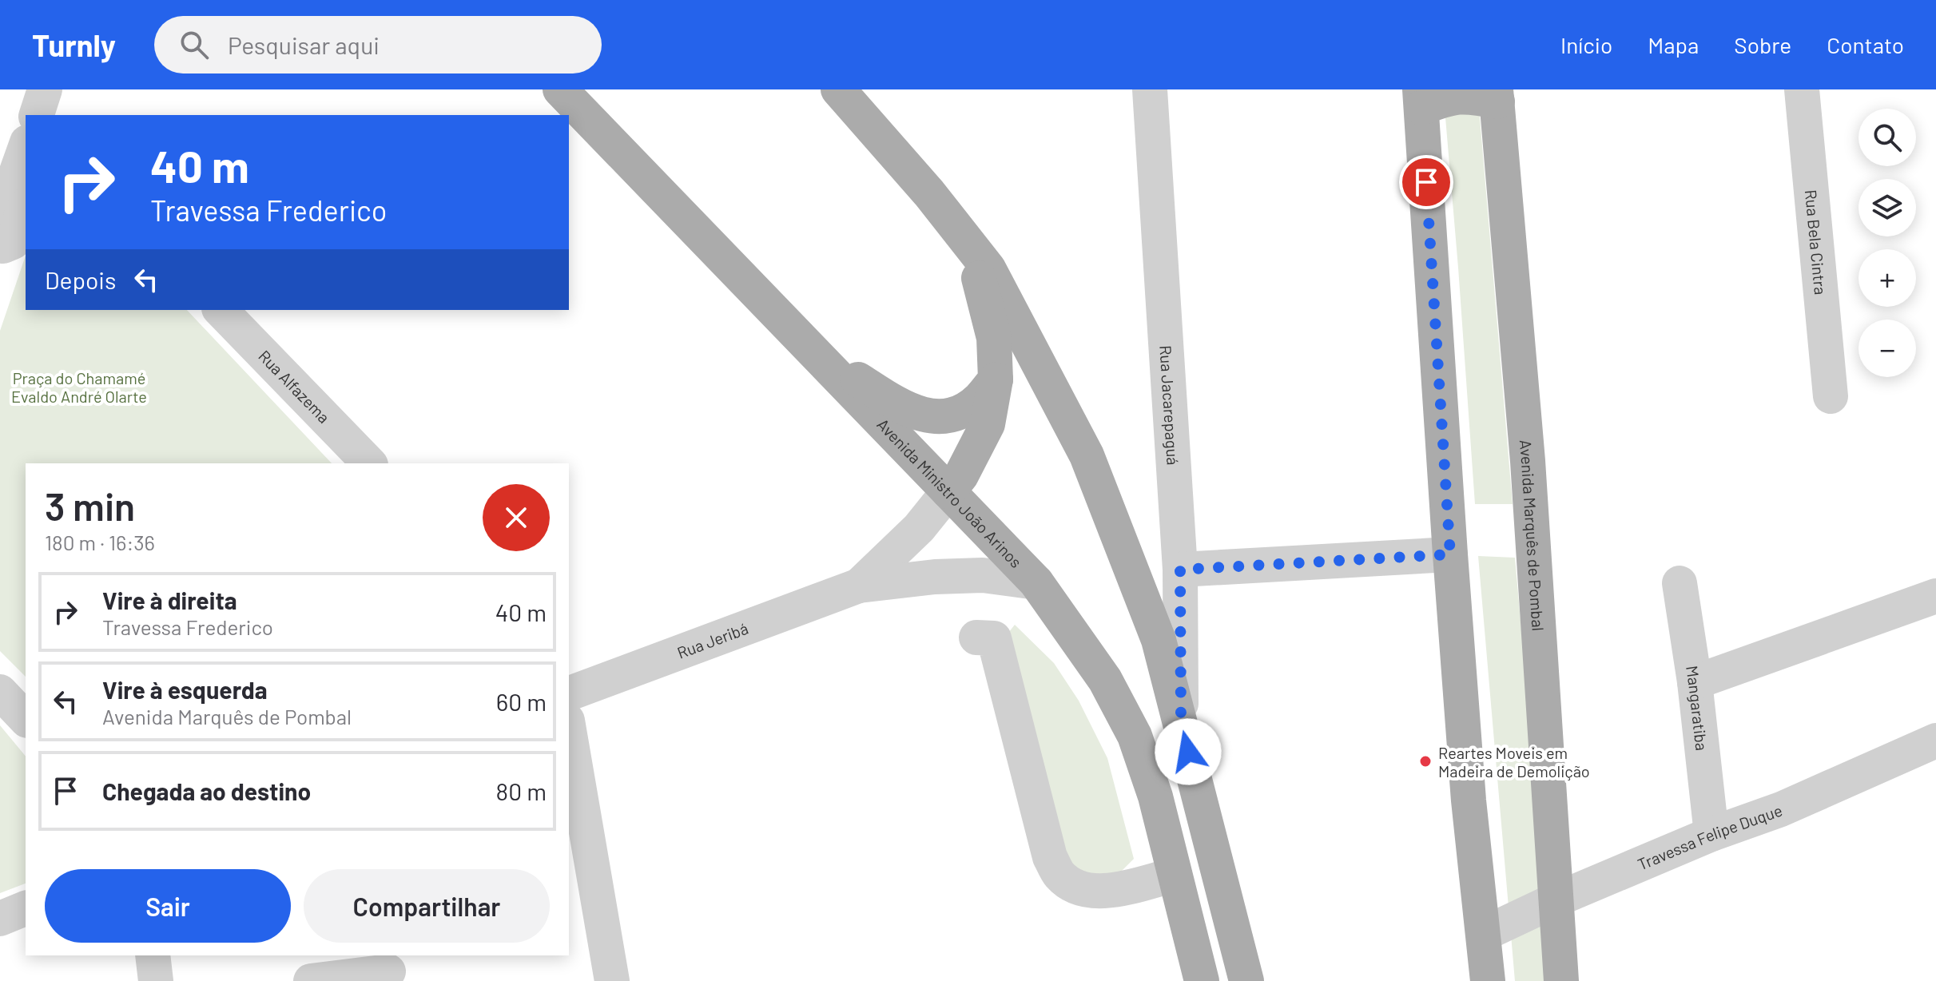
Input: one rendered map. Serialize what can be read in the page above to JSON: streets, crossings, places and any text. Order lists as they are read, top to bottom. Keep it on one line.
{"streets":{"main road":["Avenida Ministro João Arinos","Avenida Marquês de Pombal"],"street":["Rua Bela Cintra","Rua Alfazema","Rua Jacarepaguá","Rua Jeribá","Mangaratiba","Travessa Felipe Duque"]},"crossings":[["Avenida Marquês de Pombal","Travessa Felipe Duque"],["Mangaratiba","Travessa Felipe Duque"]],"parks":["Praça do Chamamé Evaldo André Olarte"],"places":["Reartes Moveis em Madeira de Demolição"],"page":{"header":"Turnly","search":"Pesquisar aqui","nav":["Início","Mapa","Sobre","Contato"],"map_buttons":["+","−"],"turn":["40 m","Travessa Frederico"],"then":"Depois","heading":["3 min","180 m · 16:36"],"list":[{"name":"Vire à direita","note":"Travessa Frederico","value":"40 m"},{"name":"Vire à esquerda","note":"Avenida Marquês de Pombal","value":"60 m"},{"name":"Chegada ao destino","value":"80 m"}],"buttons":["Sair","Compartilhar"]}}
